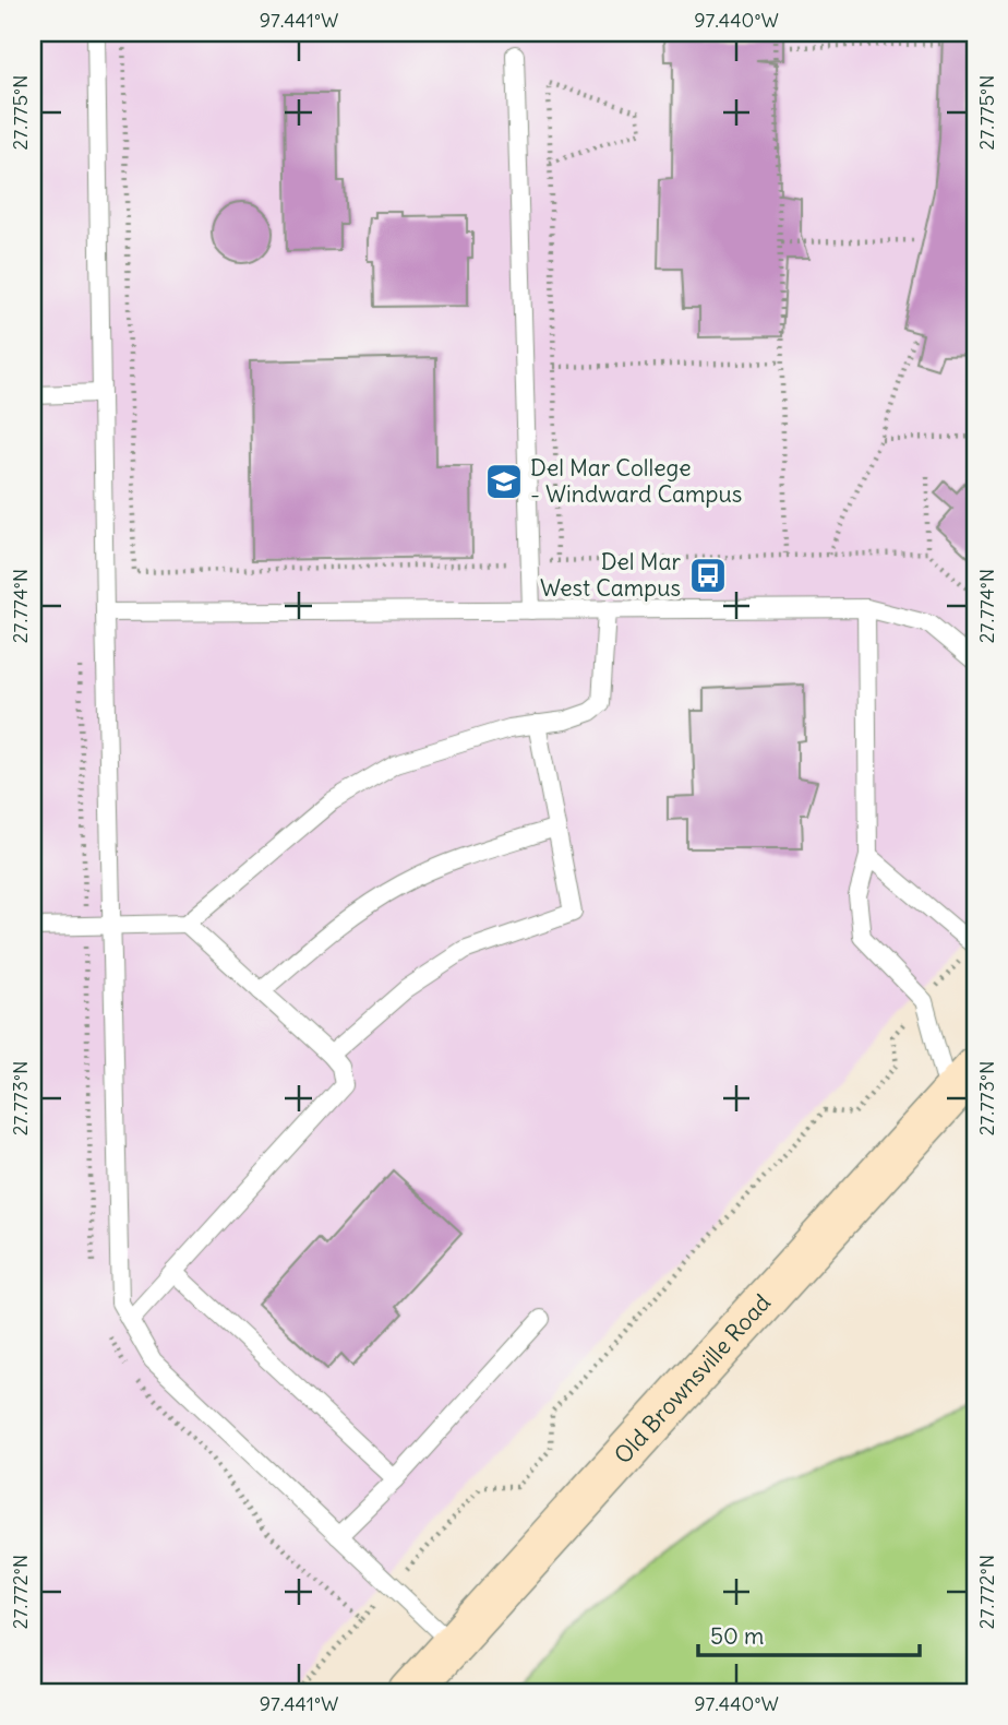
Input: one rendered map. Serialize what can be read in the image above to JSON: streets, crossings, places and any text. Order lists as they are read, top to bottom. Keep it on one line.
{"streets":{"main road":["Old Brownsville Road"]},"places":{"school or university":["Del Mar College - Windward Campus"],"bus stop":["Del Mar West Campus"]},"scale_bar":"50 m","coordinates":["97.441°W","97.440°W","27.775°N","27.774°N","27.773°N","27.772°N"]}
